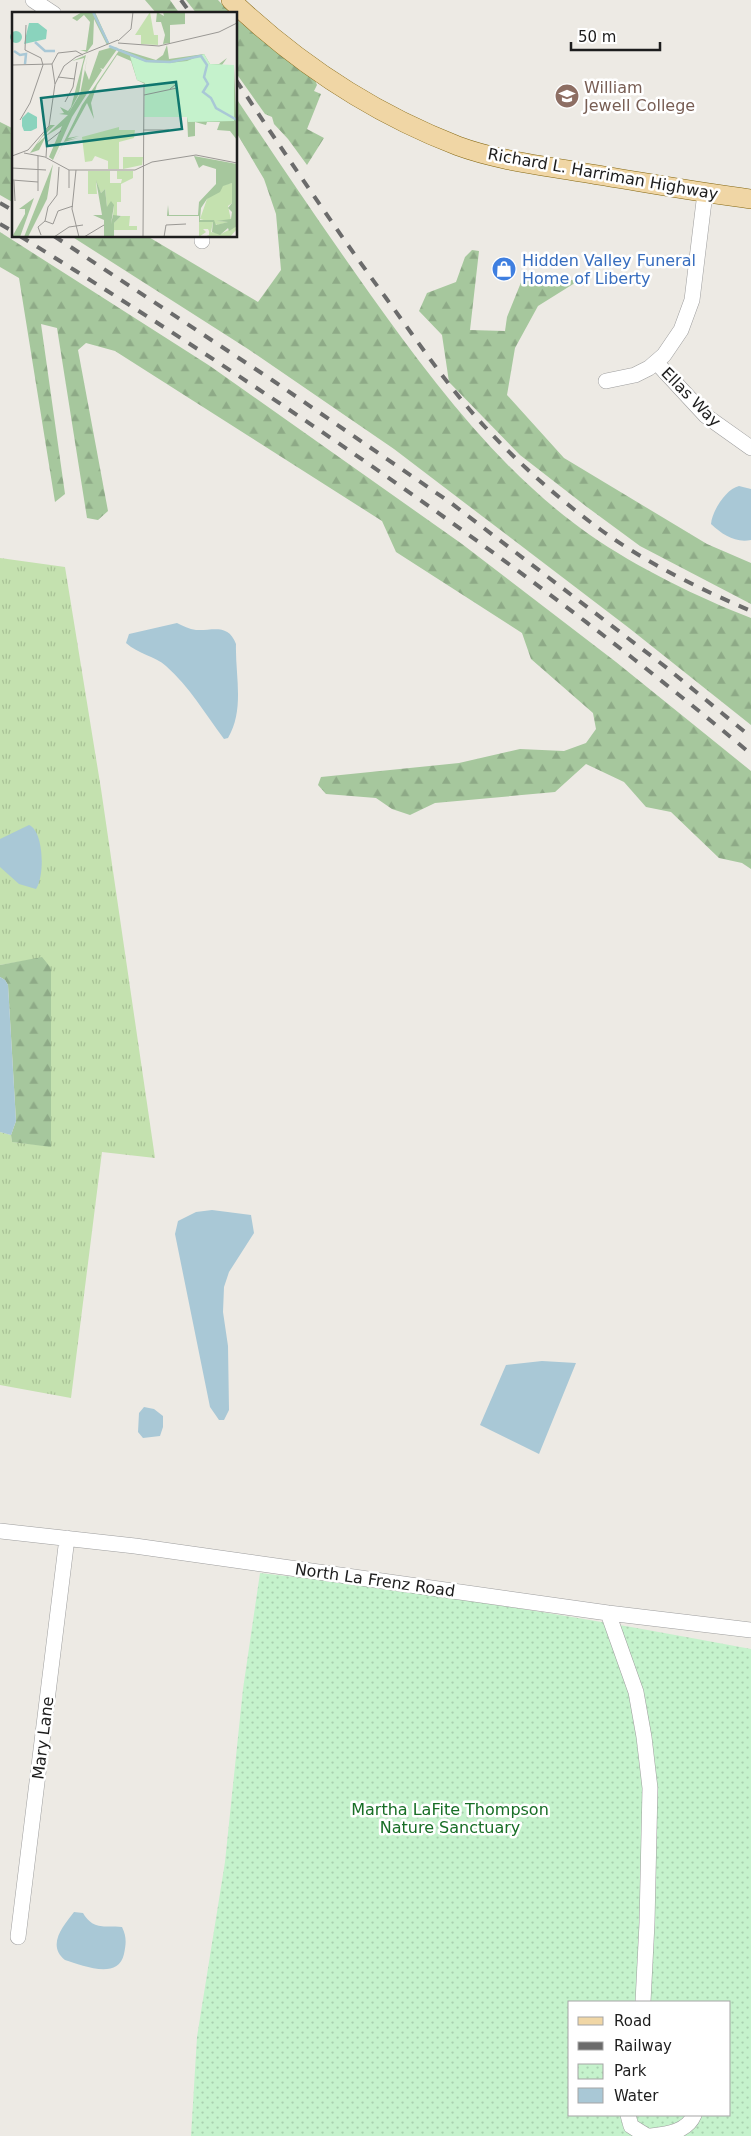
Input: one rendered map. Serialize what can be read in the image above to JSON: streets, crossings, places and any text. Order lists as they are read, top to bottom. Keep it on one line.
{"streets":{"main road":["Richard L. Harriman Highway"],"street":["Ellas Way","North La Frenz Road","Mary Lane"]},"crossings":[["North La Frenz Road","Mary Lane"]],"parks":["Martha LaFite Thompson Nature Sanctuary"],"places":{"school or university":["William Jewell College"],"shop":["Hidden Valley Funeral Home of Liberty"]},"legend":["Road","Railway","Park","Water"],"scale_bar":"50 m"}
